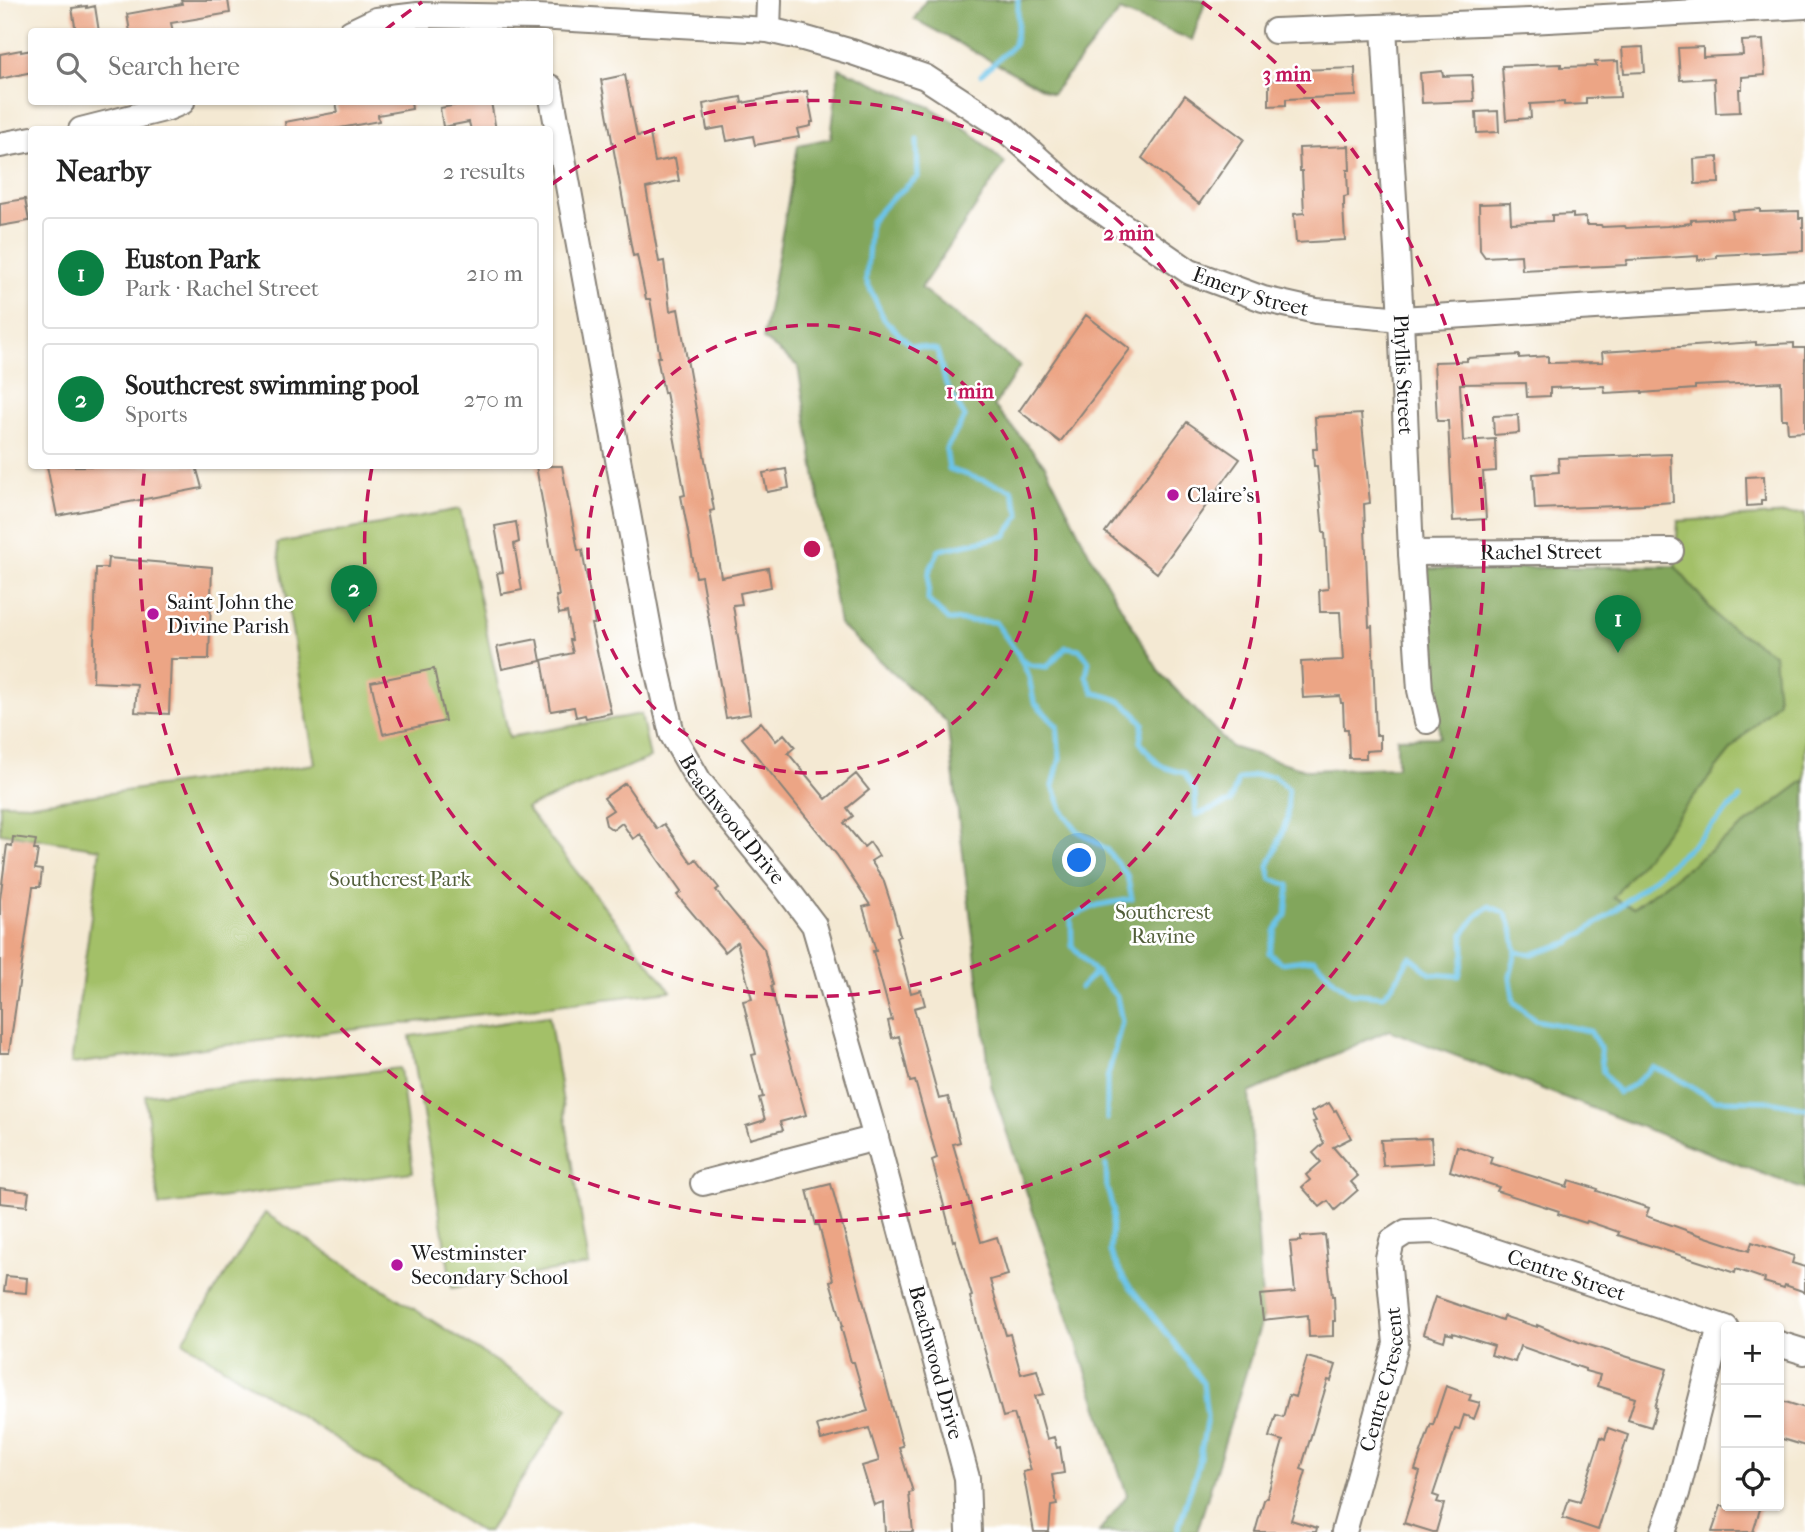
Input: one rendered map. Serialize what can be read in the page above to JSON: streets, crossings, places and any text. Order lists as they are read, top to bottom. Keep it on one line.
{"streets":{"street":["Emery Street","Phyllis Street","Rachel Street","Beachwood Drive","Centre Street","Centre Crescent"]},"crossings":[["Emery Street","Phyllis Street"],["Phyllis Street","Rachel Street"],["Centre Street","Centre Crescent"]],"parks":["Southcrest Park","Southcrest Ravine"],"places":["Claire's","Saint John the Divine Parish","Westminster Secondary School"],"page":{"search":"Search here","heading":["Nearby","2 results"],"list":[{"mark":"1","name":"Euston Park","note":"Park · Rachel Street","value":"210 m"},{"mark":"2","name":"Southcrest swimming pool","note":"Sports","value":"270 m"}],"pins":["2","1"],"map_buttons":["+","−"]},"rings":["3 min","2 min","1 min"]}
